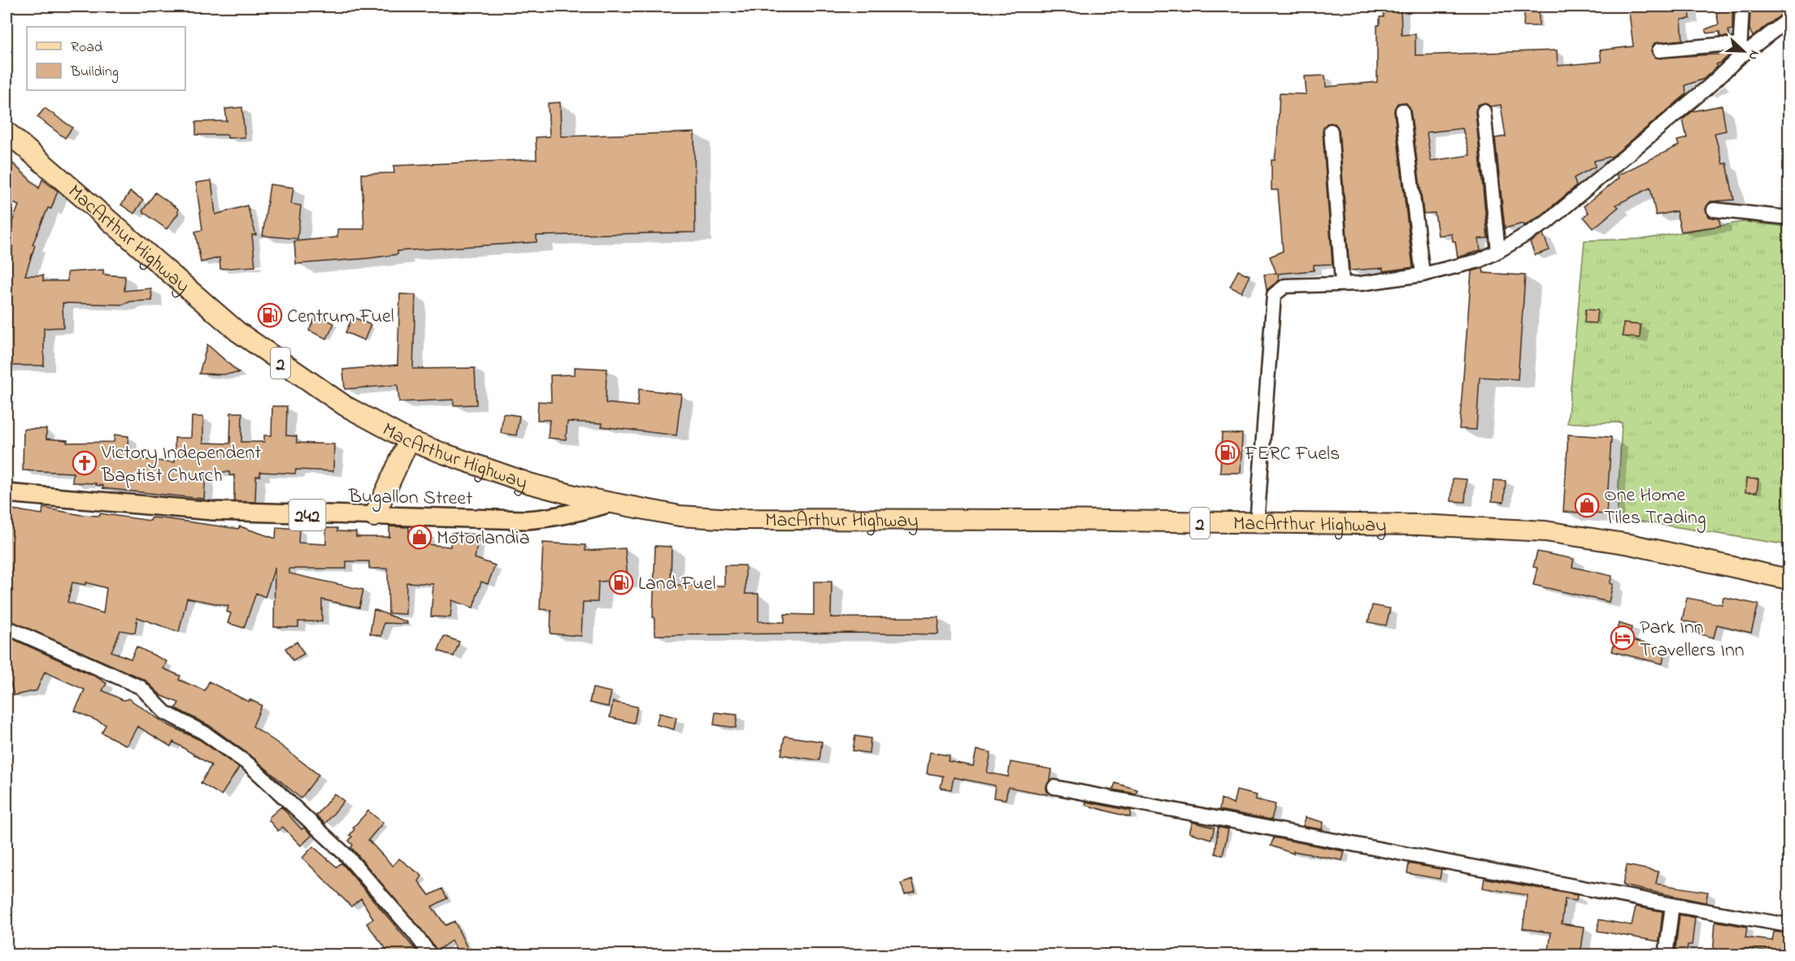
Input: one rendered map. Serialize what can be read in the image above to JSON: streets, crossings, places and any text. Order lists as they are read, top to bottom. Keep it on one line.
{"streets":{"highway":["MacArthur Highway","2"],"main road":["Bugallon Street","242"]},"crossings":[["MacArthur Highway","Bugallon Street"]],"places":{"fuel station":["Centrum Fuel","FERC Fuels","Land Fuel"],"church":["Victory Independent Baptist Church"],"shop":["One Home Tiles Trading","Motorlandia"],"hotel":["Park Inn Travellers Inn"]},"legend":["Road","Building"],"north":"right"}
